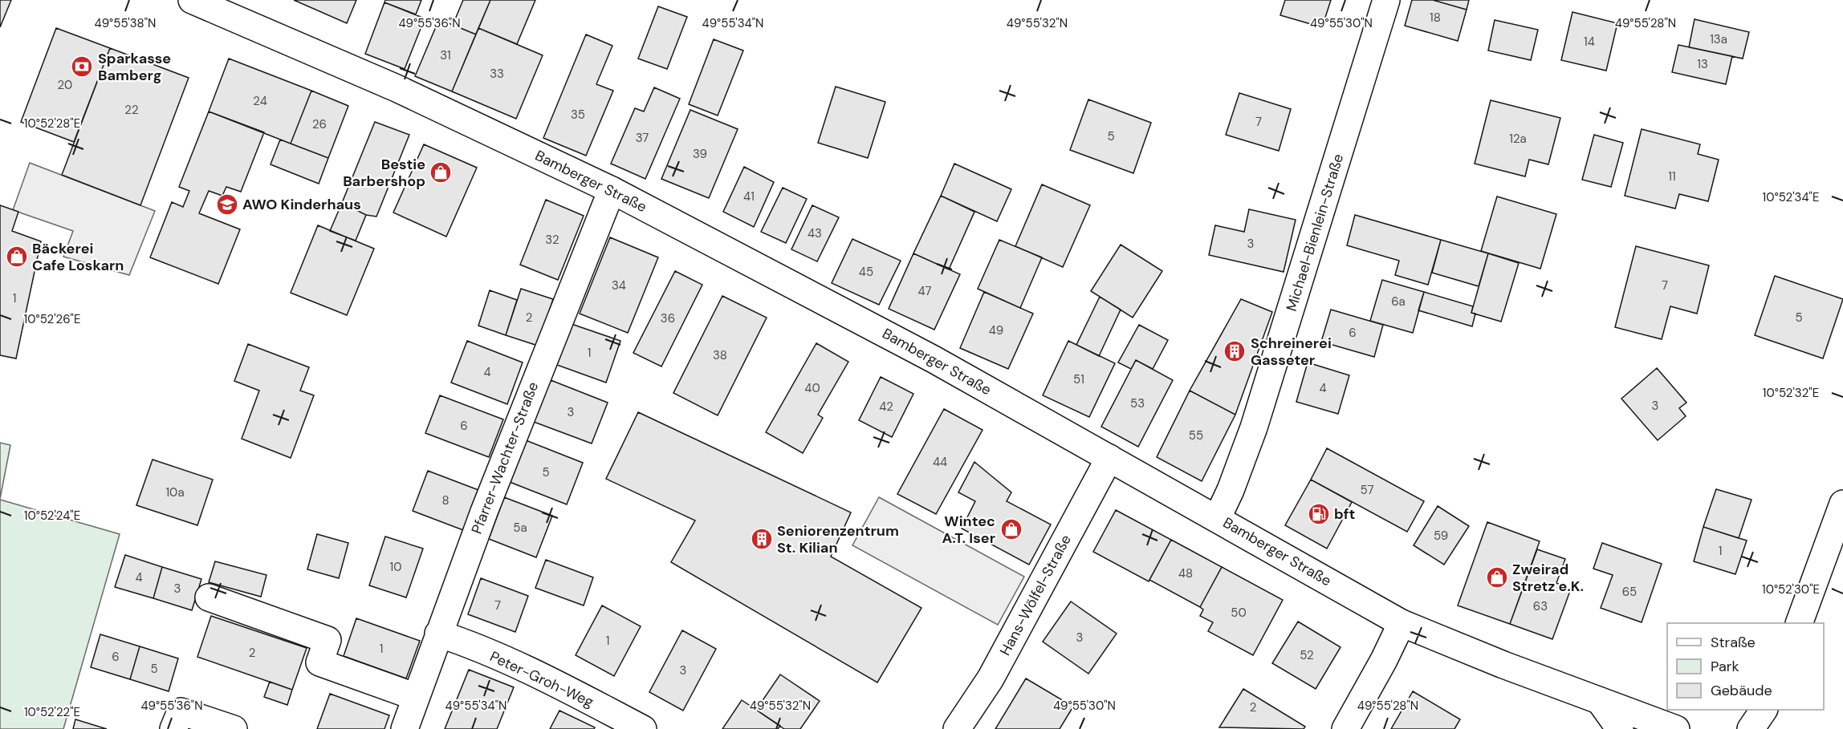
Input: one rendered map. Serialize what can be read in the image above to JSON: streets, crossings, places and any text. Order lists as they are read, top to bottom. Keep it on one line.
{"streets":{"street":["Bamberger Straße","Michael-Bienlein-Straße","Pfarrer-Wachter-Straße","Hans-Wölfel-Straße","Peter-Groh-Weg"]},"crossings":[["Bamberger Straße","Michael-Bienlein-Straße"],["Bamberger Straße","Pfarrer-Wachter-Straße"],["Bamberger Straße","Hans-Wölfel-Straße"],["Pfarrer-Wachter-Straße","Peter-Groh-Weg"]],"places":{"bank":["Sparkasse Bamberg"],"shop":["Bestie Barbershop","Bäckerei Cafe Loskarn","Wintec A.T. Iser","Zweirad Stretz e.K."],"school or university":["AWO Kinderhaus"],"building":["Schreinerei Gasseter","Seniorenzentrum St. Kilian"],"fuel station":["bft"]},"house_numbers":["18","13a","14","31","13","33","20","24","22","35","7","26","5","37","12a","39","11","41","43","32","3","45","34","7","47","1","6a","2","5","36","49","6","1","38","4","51","40","4","53","3","42","3","6","55","44","5","57","10a","8","5a","59","1","10","48","4","3","65","7","63","50","3","1","1","2","52","6","5","3","2"],"legend":["Straße","Park","Gebäude"],"coordinates":["49°55'38\"N","49°55'36\"N","49°55'34\"N","49°55'32\"N","49°55'30\"N","49°55'28\"N","10°52'28\"E","10°52'34\"E","10°52'26\"E","10°52'32\"E","10°52'24\"E","10°52'30\"E","10°52'22\"E"]}
